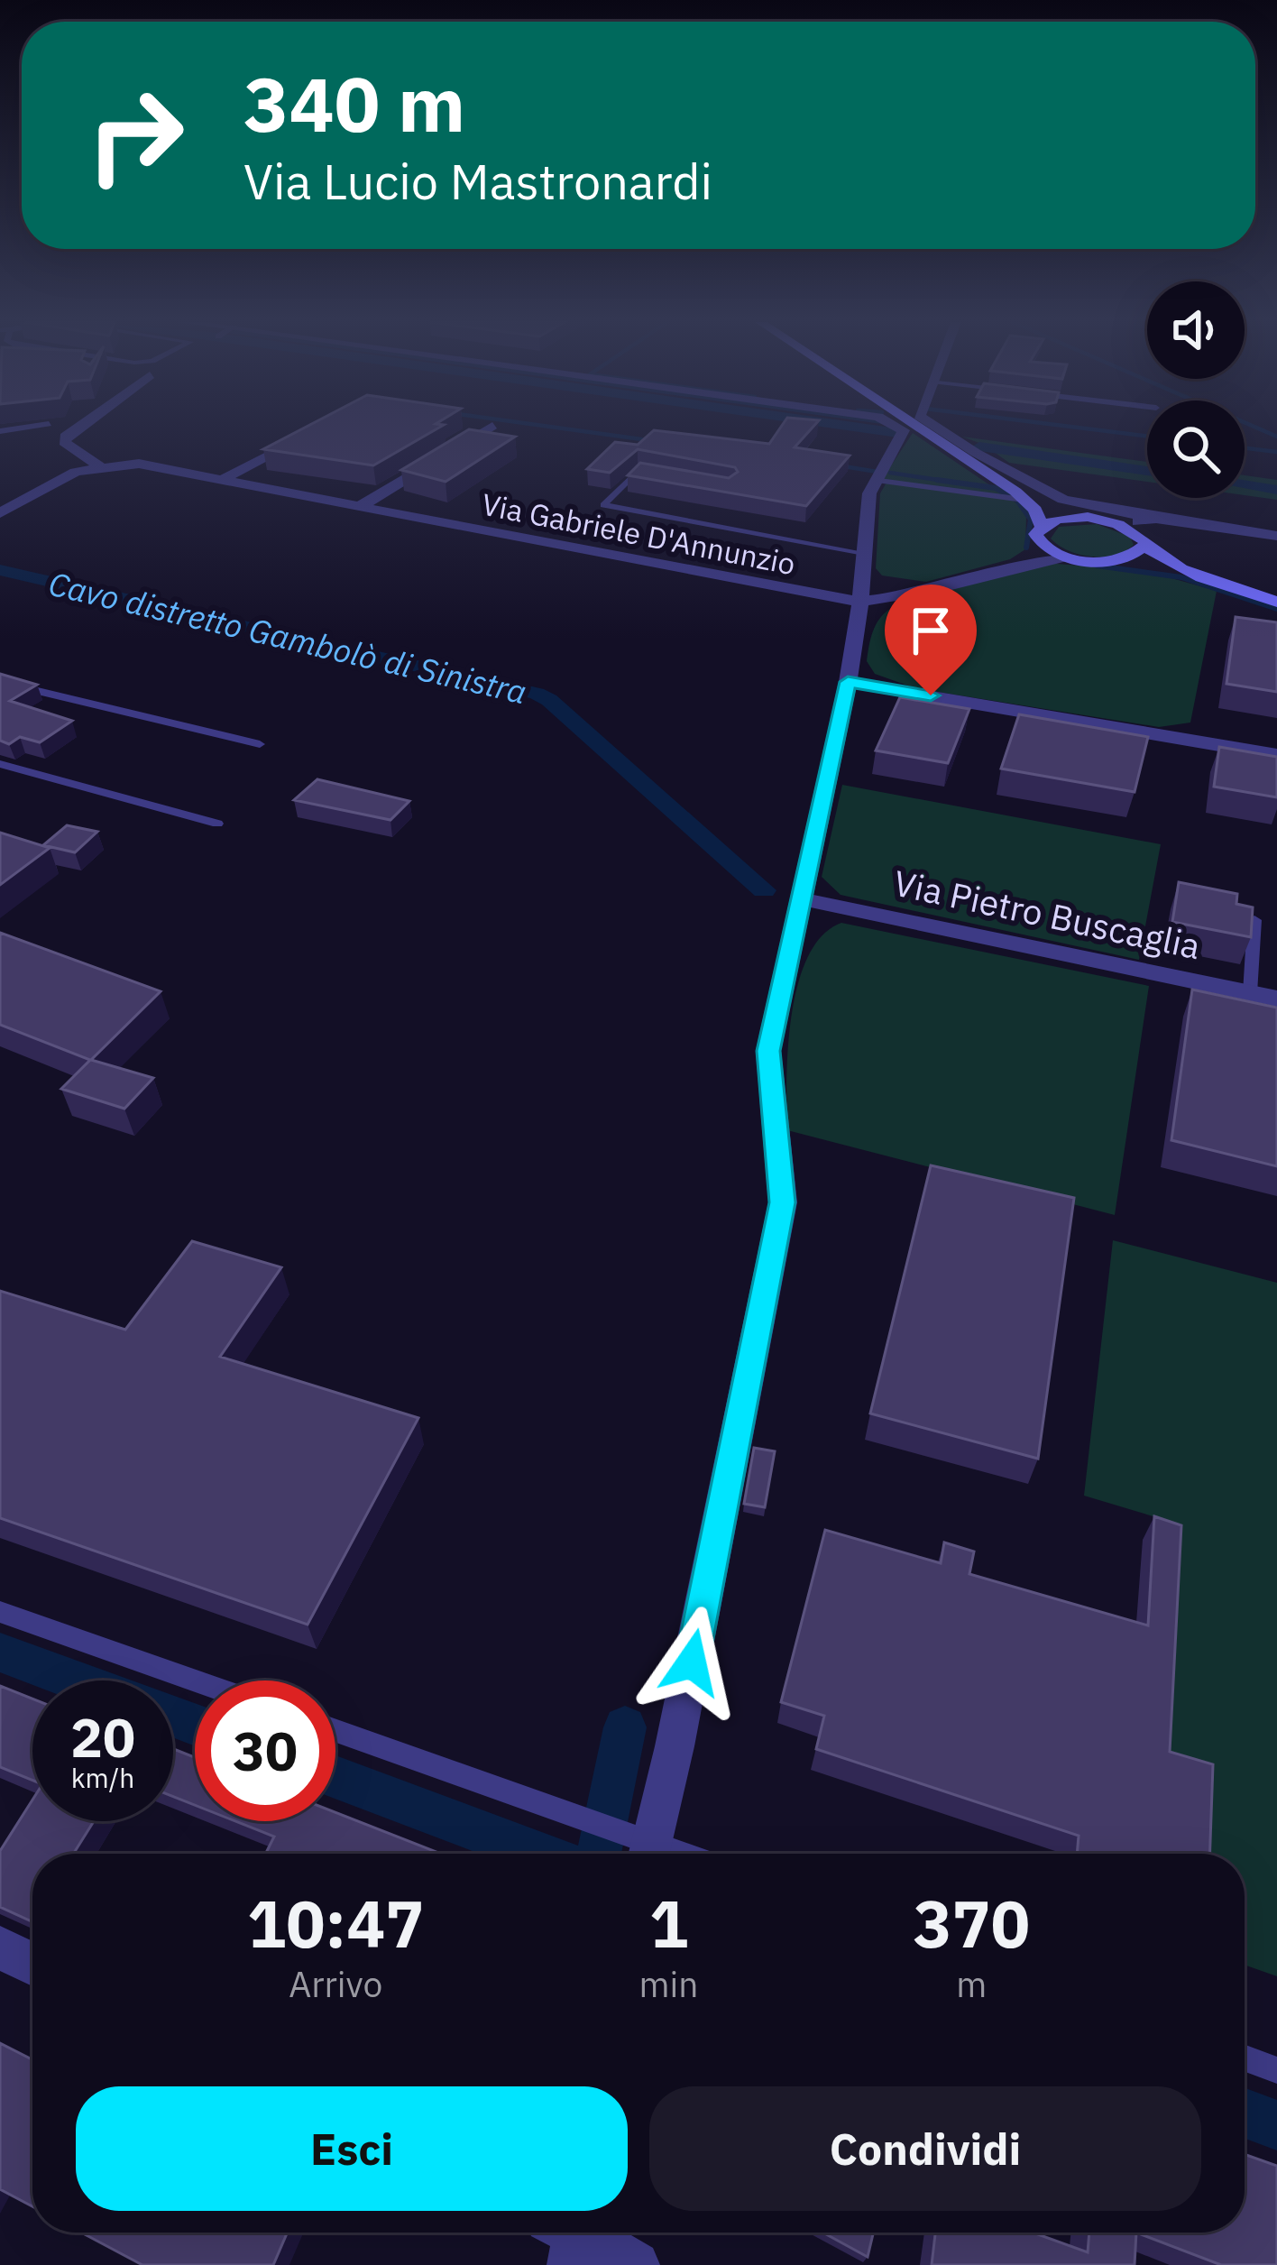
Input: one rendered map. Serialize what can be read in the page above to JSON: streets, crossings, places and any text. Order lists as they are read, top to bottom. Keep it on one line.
{"streets":{"street":["Via Gabriele D'Annunzio","Via Pietro Buscaglia"]},"water":["Cavo distretto Gambolò di Sinistra"],"page":{"turn":["340 m","Via Lucio Mastronardi"],"speed":"20 km/h","limit":"30","eta":["10:47","Arrivo","1","min","370","m"],"buttons":["Esci","Condividi"]}}
